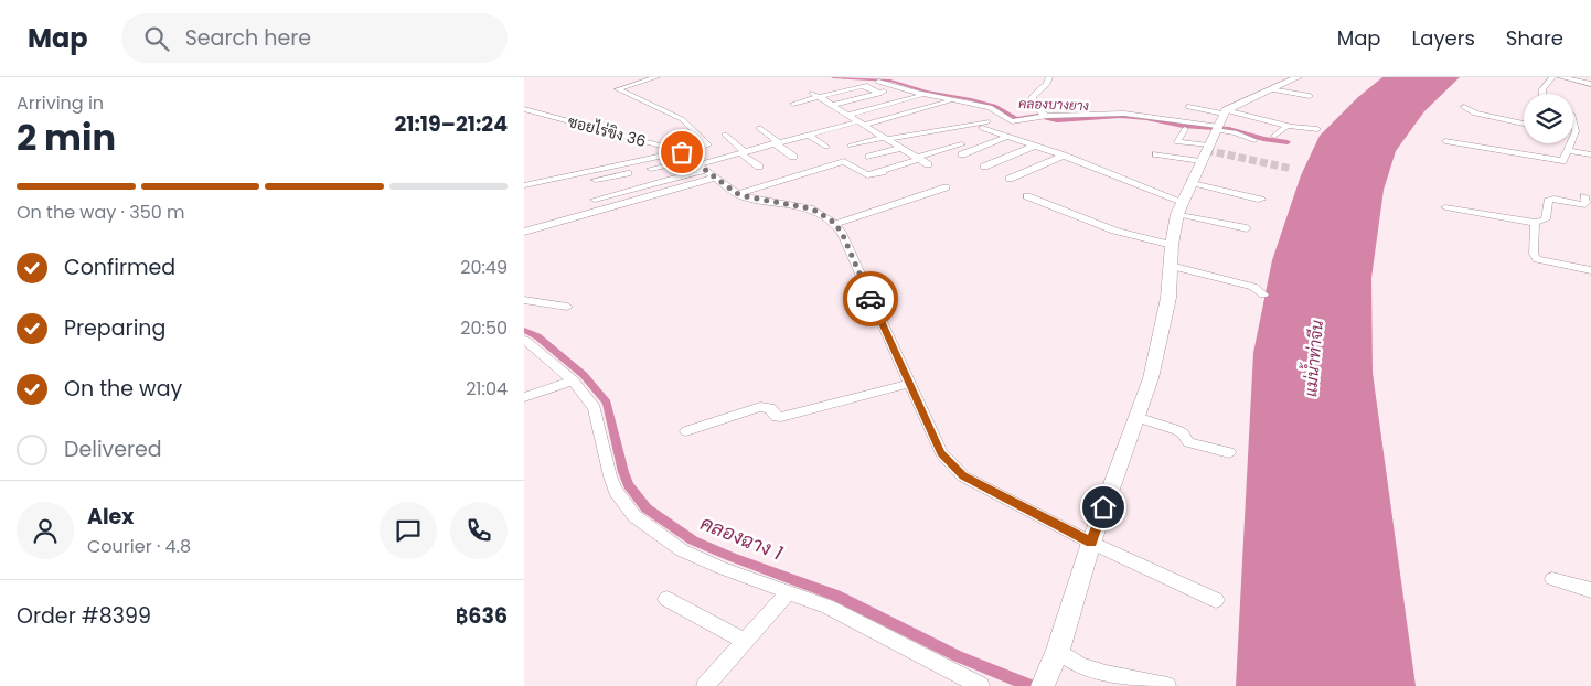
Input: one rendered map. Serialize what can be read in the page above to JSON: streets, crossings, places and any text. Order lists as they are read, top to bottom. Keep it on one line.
{"streets":{"street":["ซอยไร่ขิง 36"]},"water":["คลองบางยาง","แม่น้ำท่าจีน","คลองฉาง 1"],"page":{"header":"Map","search":"Search here","nav":["Map","Layers","Share"],"heading":["2 min","Arriving in","21:19–21:24"],"panel":["Alex","Courier · 4.8","Order #8399","฿636"],"bar":"On the way · 350 m","list":[["Confirmed","20:49"],["Preparing","20:50"],["On the way","21:04"],"Delivered"]}}
